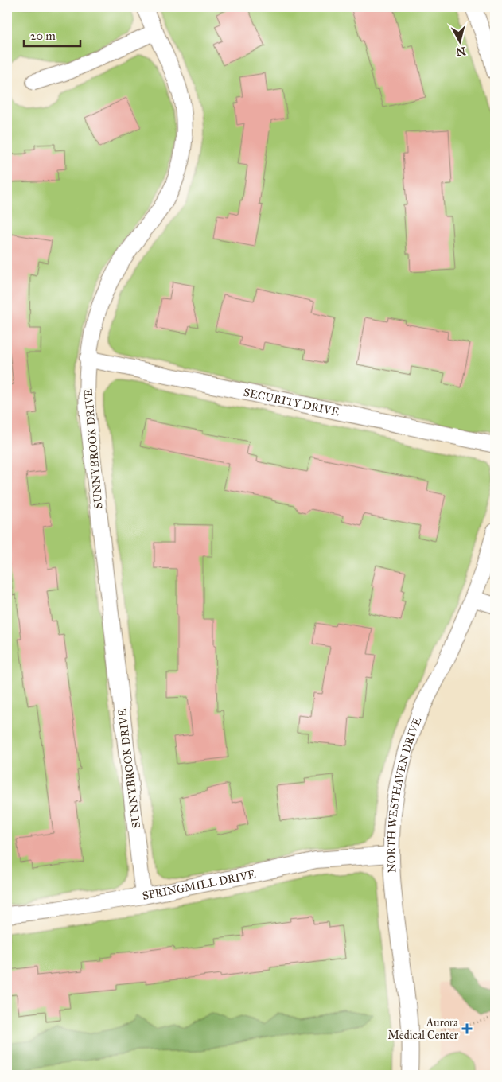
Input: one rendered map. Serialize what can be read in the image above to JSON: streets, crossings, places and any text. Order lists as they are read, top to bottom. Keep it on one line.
{"streets":{"street":["SECURITY DRIVE","SUNNYBROOK DRIVE","NORTH WESTHAVEN DRIVE","SPRINGMILL DRIVE"]},"crossings":[["SECURITY DRIVE","SUNNYBROOK DRIVE"],["SUNNYBROOK DRIVE","SPRINGMILL DRIVE"],["NORTH WESTHAVEN DRIVE","SPRINGMILL DRIVE"]],"places":{"health":["Aurora Medical Center"]},"scale_bar":"20 m","north":"bottom"}
